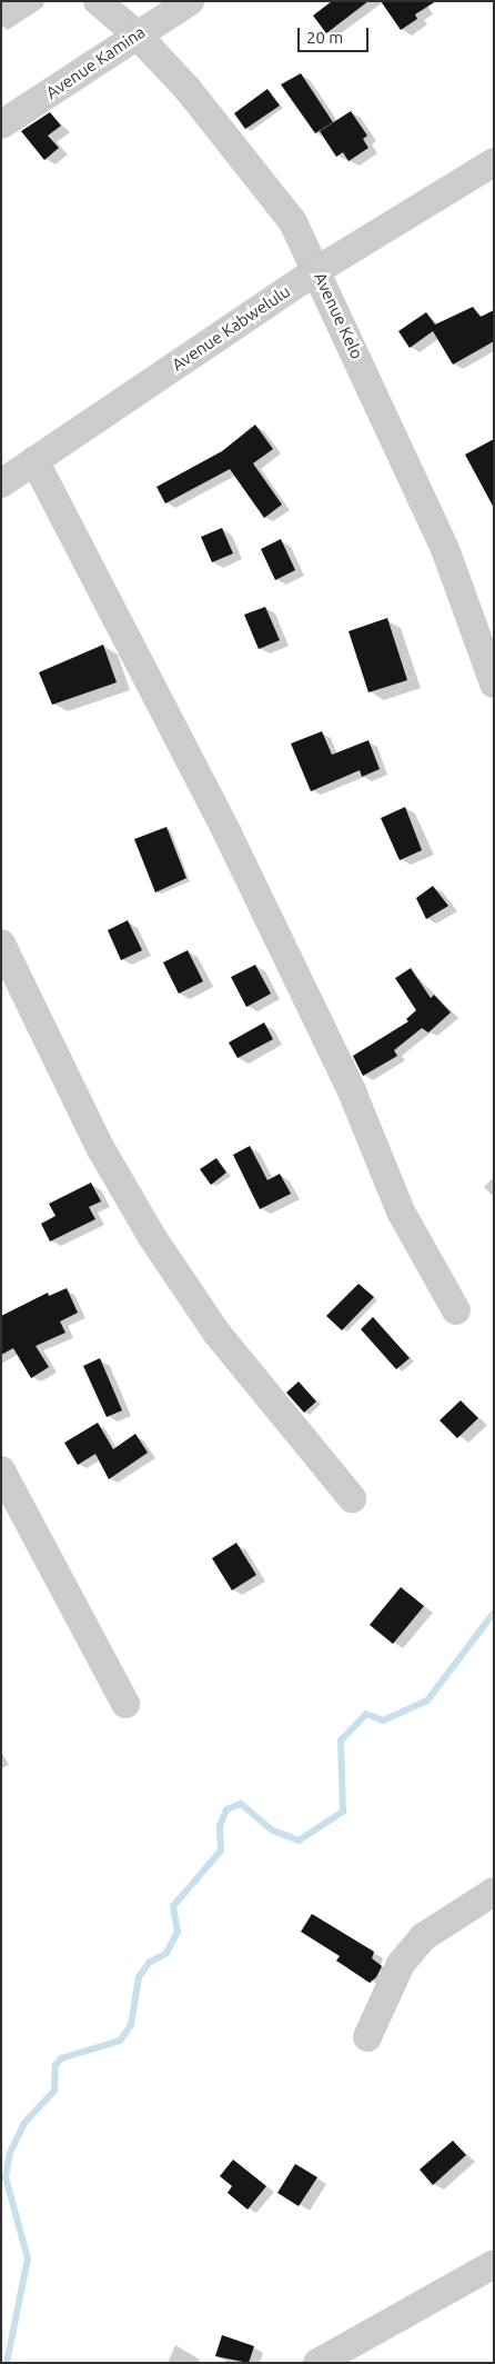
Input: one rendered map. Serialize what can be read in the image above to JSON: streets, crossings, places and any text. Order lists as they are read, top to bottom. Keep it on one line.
{"streets":{"street":["Avenue Kamina","Avenue Kelo","Avenue Kabwelulu"]},"crossings":[["Avenue Kamina","Avenue Kelo"],["Avenue Kelo","Avenue Kabwelulu"]],"scale_bar":"20 m"}
